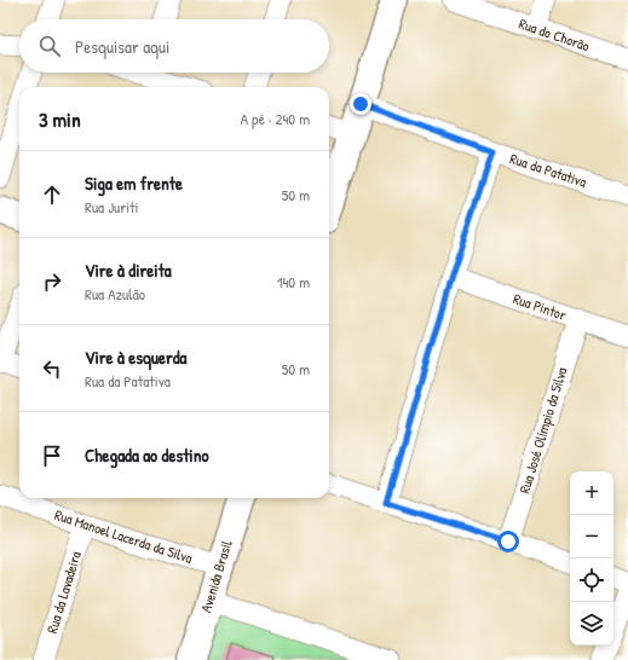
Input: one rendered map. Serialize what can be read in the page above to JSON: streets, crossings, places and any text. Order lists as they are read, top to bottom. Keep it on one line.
{"streets":{"main road":["Avenida Brasil"],"street":["Rua do Chorão","Rua da Patativa","Rua Pintor","Rua José Olímpio da Silva","Rua Manoel Lacerda da Silva","Rua da Lavadeira"]},"crossings":[["Rua Pintor","Rua José Olímpio da Silva"],["Rua Manoel Lacerda da Silva","Avenida Brasil"],["Rua Manoel Lacerda da Silva","Rua da Lavadeira"]],"page":{"search":"Pesquisar aqui","heading":["3 min","A pé · 240 m"],"list":[["Siga em frente","Rua Juriti","50 m"],["Vire à direita","Rua Azulão","140 m"],["Vire à esquerda","Rua da Patativa","50 m"],"Chegada ao destino"],"map_buttons":["+","−"]}}
